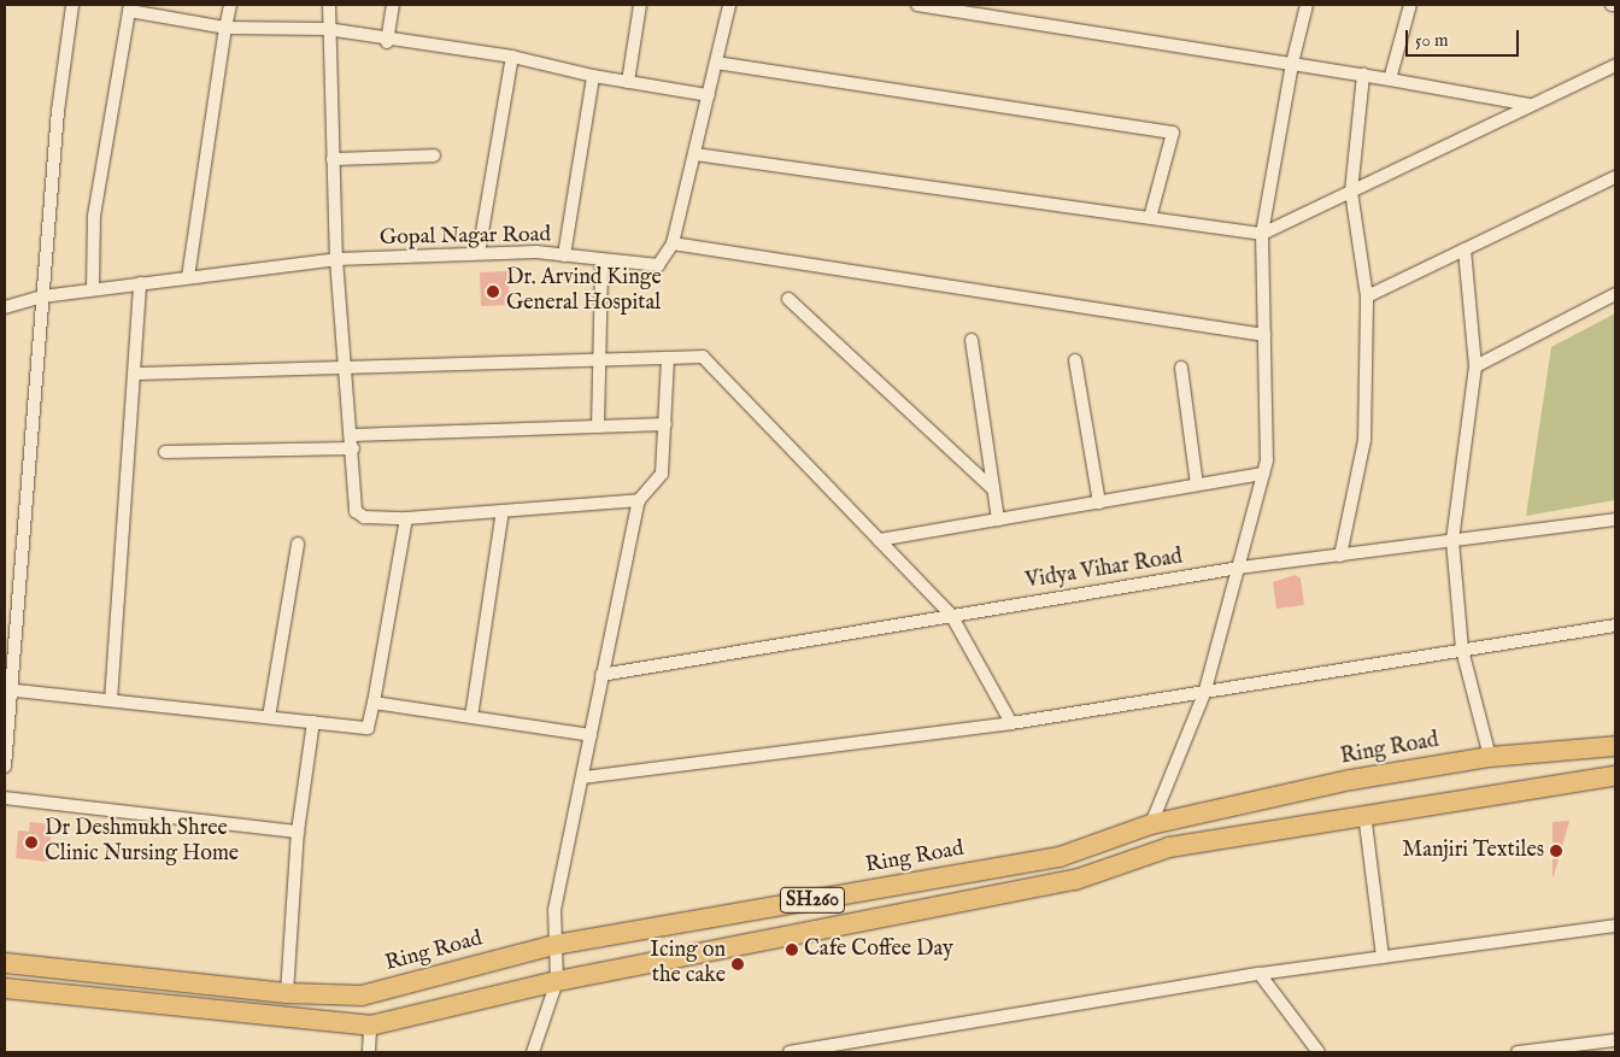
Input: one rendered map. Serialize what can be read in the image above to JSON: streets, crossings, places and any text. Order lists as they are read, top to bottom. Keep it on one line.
{"streets":{"main road":["Ring Road","SH260"],"street":["Gopal Nagar Road","Vidya Vihar Road"]},"places":["Dr. Arvind Kinge General Hospital","Dr Deshmukh Shree Clinic Nursing Home","Manjiri Textiles","Cafe Coffee Day","Icing on the cake"],"scale_bar":"50 m"}
